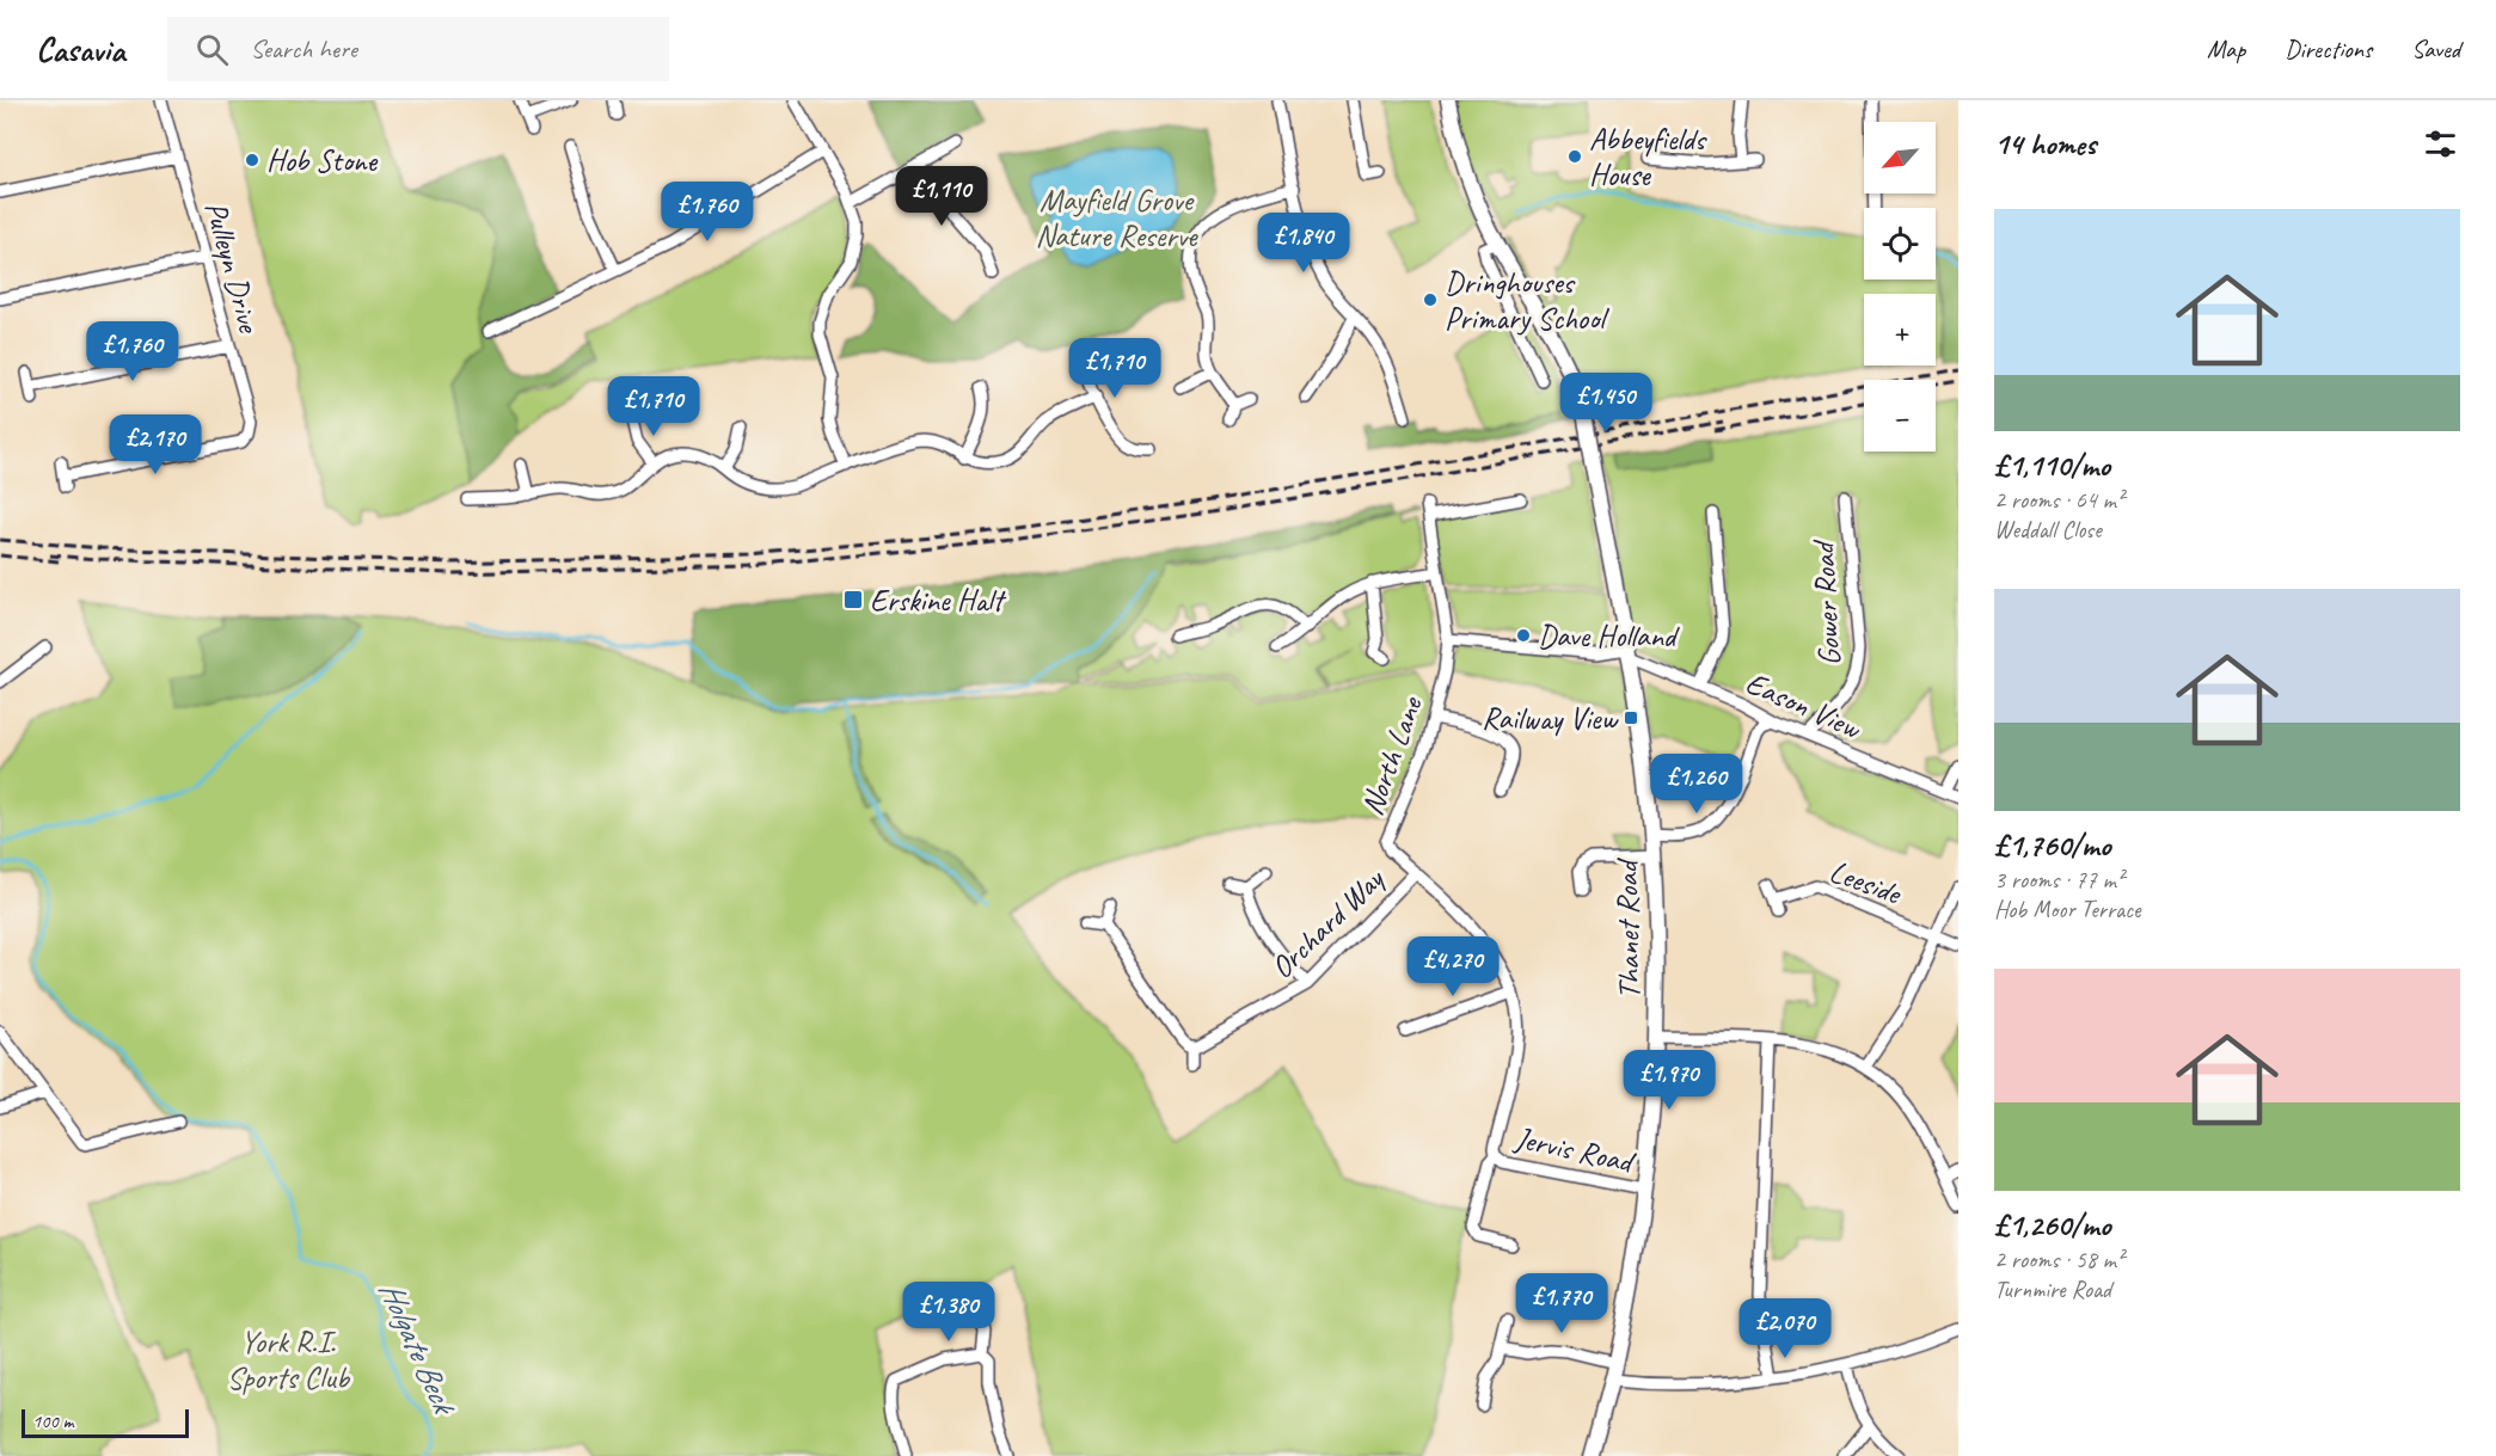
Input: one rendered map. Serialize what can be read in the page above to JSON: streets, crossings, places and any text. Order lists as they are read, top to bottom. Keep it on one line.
{"streets":{"street":["Pulleyn Drive","Gower Road","Eason View","North Lane","Leeside","Orchard Way","Thanet Road","Jervis Road"]},"crossings":[["Gower Road","Eason View"],["Eason View","Thanet Road"],["North Lane","Orchard Way"],["North Lane","Jervis Road"],["Thanet Road","Jervis Road"]],"water":["Holgate Beck"],"parks":["Mayfield Grove Nature Reserve","York R.I. Sports Club"],"places":{"other":["Abbeyfields House","Hob Stone","Dringhouses Primary School","Dave Holland"],"transit":["Erskine Halt","Railway View"]},"scale_bar":"100 m","north":"bottom left","page":{"header":"Casavia","search":"Search here","nav":["Map","Directions","Saved"],"heading":"14 homes","map_buttons":["+","−"],"price":["£1,110","£1,760","£1,840","£1,760","£1,710","£1,450","£1,710","£2,170","£1,260","£4,270","£1,970","£1,770","£1,380","£2,070"],"list":[{"name":"£1,110/mo","note":"2 rooms · 64 m² · Weddall Close"},{"name":"£1,760/mo","note":"3 rooms · 77 m² · Hob Moor Terrace"},{"name":"£1,260/mo","note":"2 rooms · 58 m² · Turnmire Road"}],"scale":"100 m"}}
